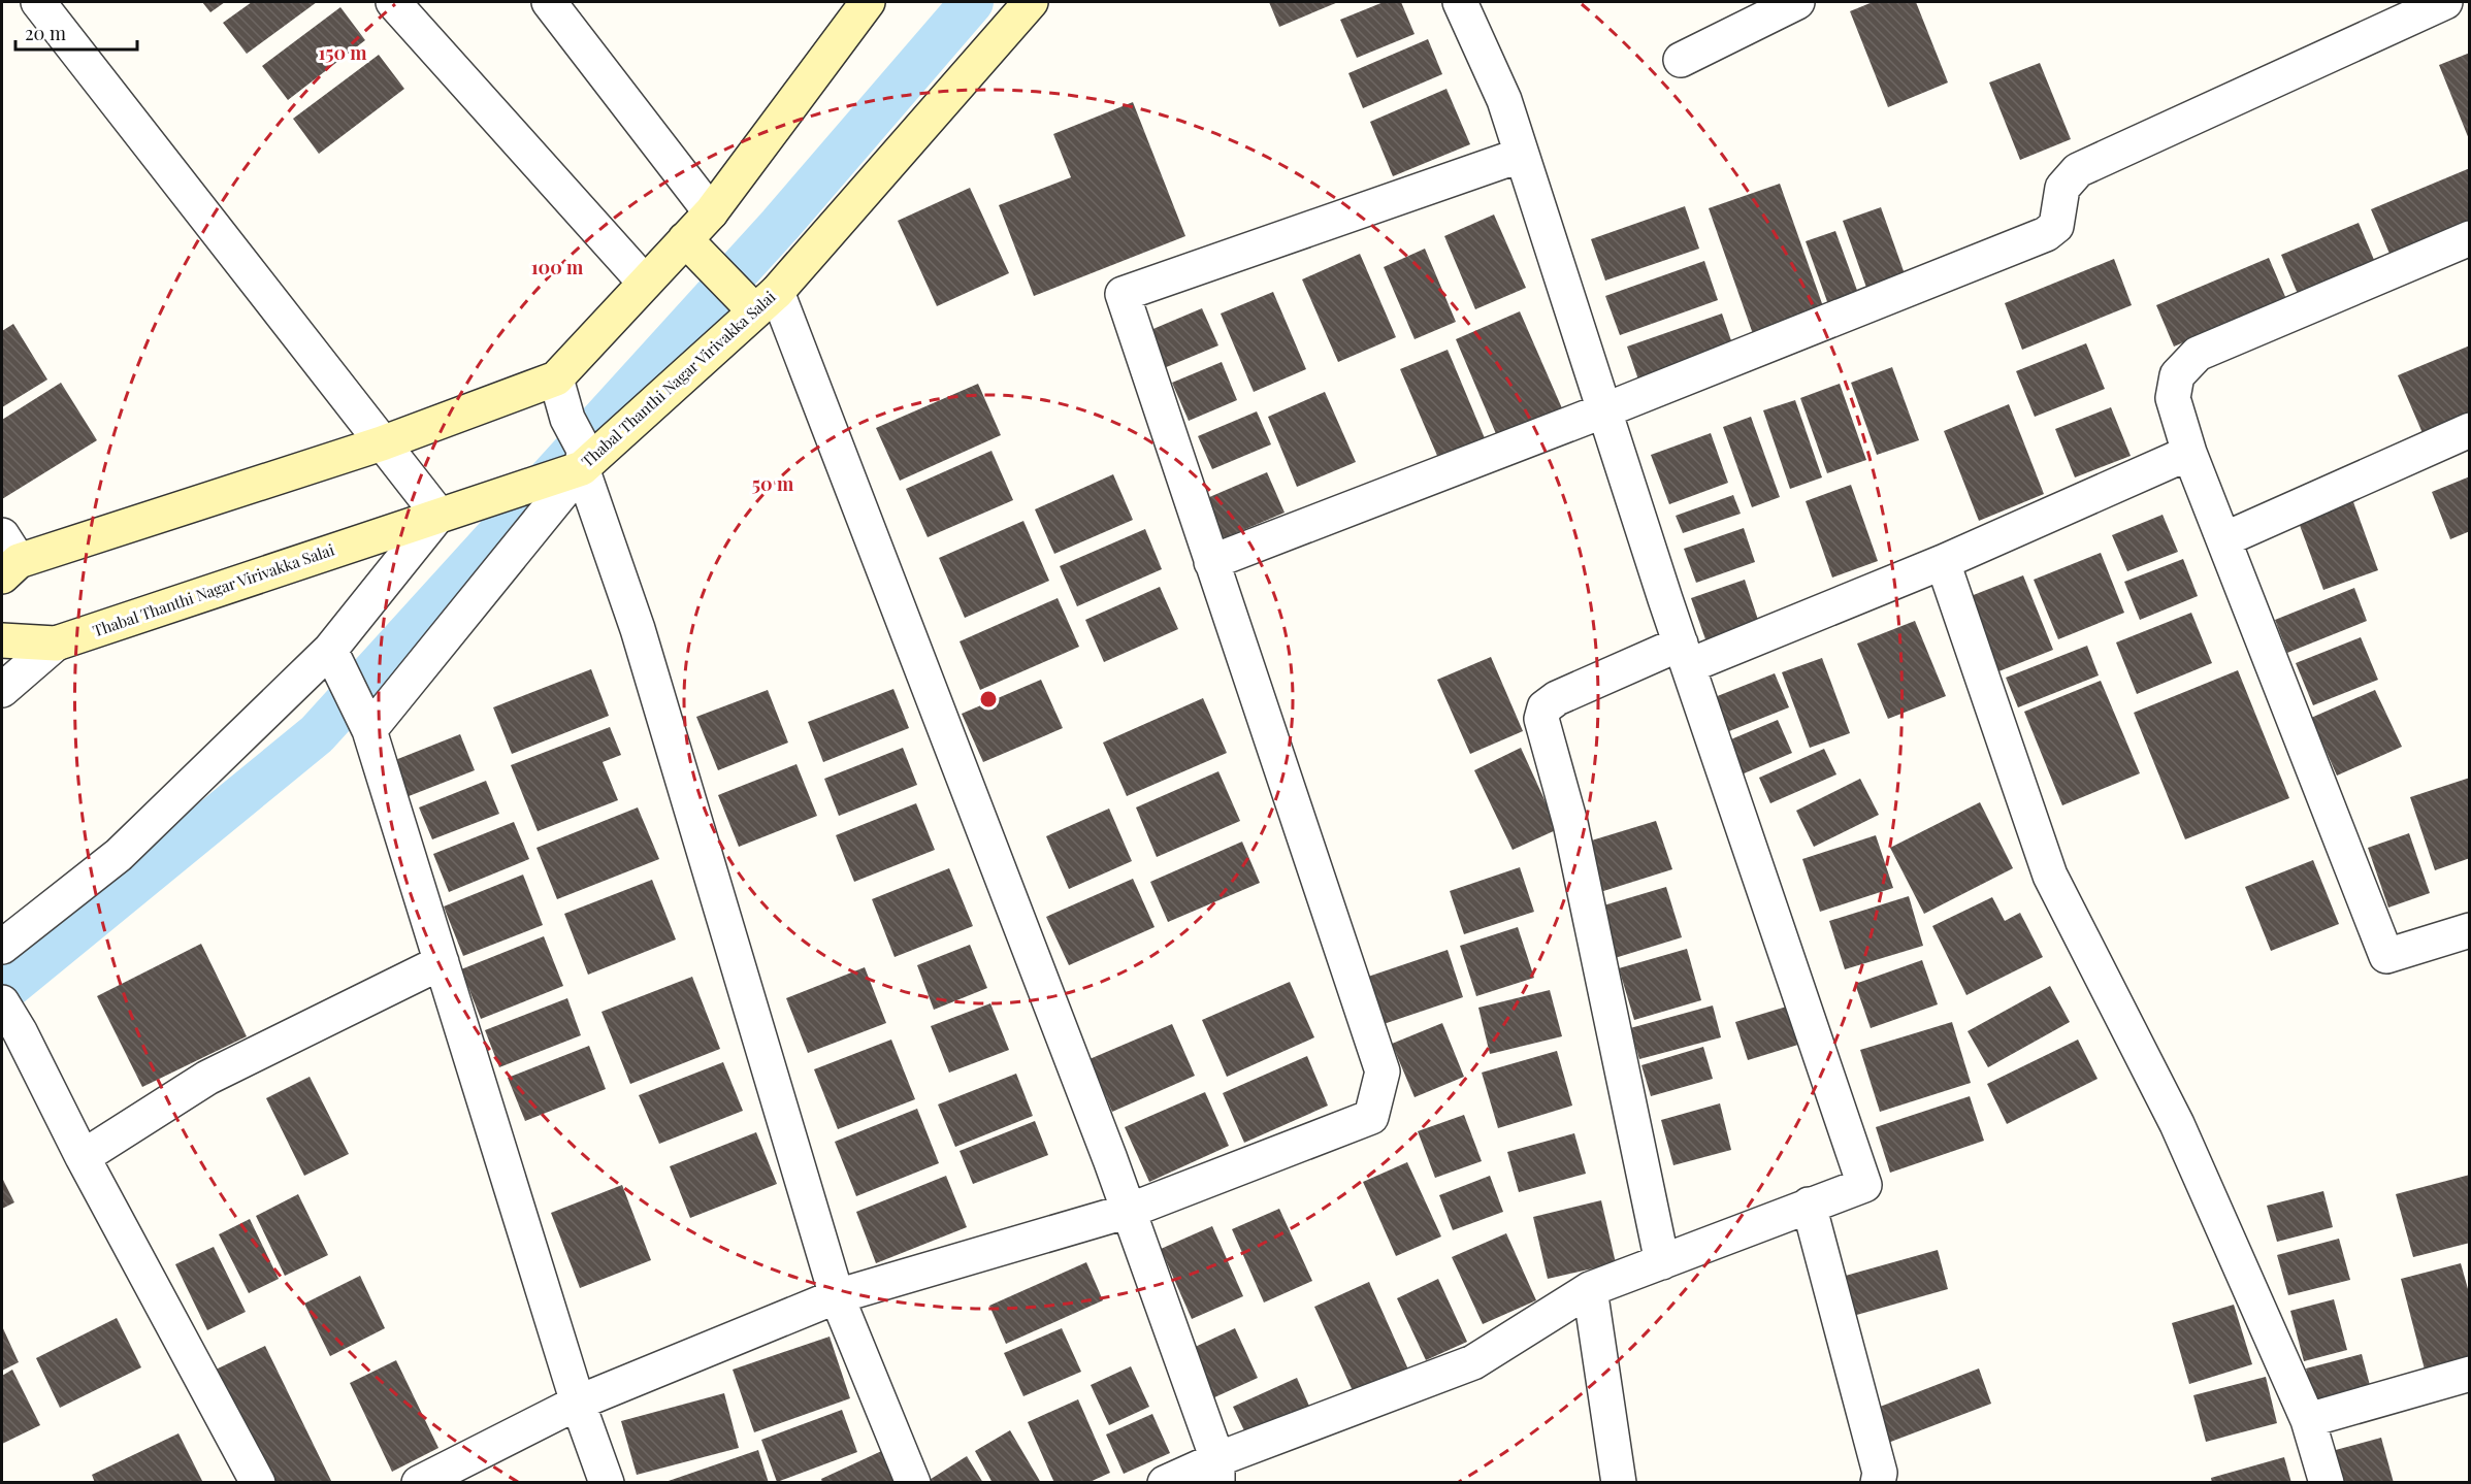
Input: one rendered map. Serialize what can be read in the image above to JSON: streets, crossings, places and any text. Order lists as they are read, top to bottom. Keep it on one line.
{"streets":{"main road":["Thabal Thanthi Nagar Virivakka Salai"]},"scale_bar":"20 m","rings":["150 m","100 m","50 m"]}
